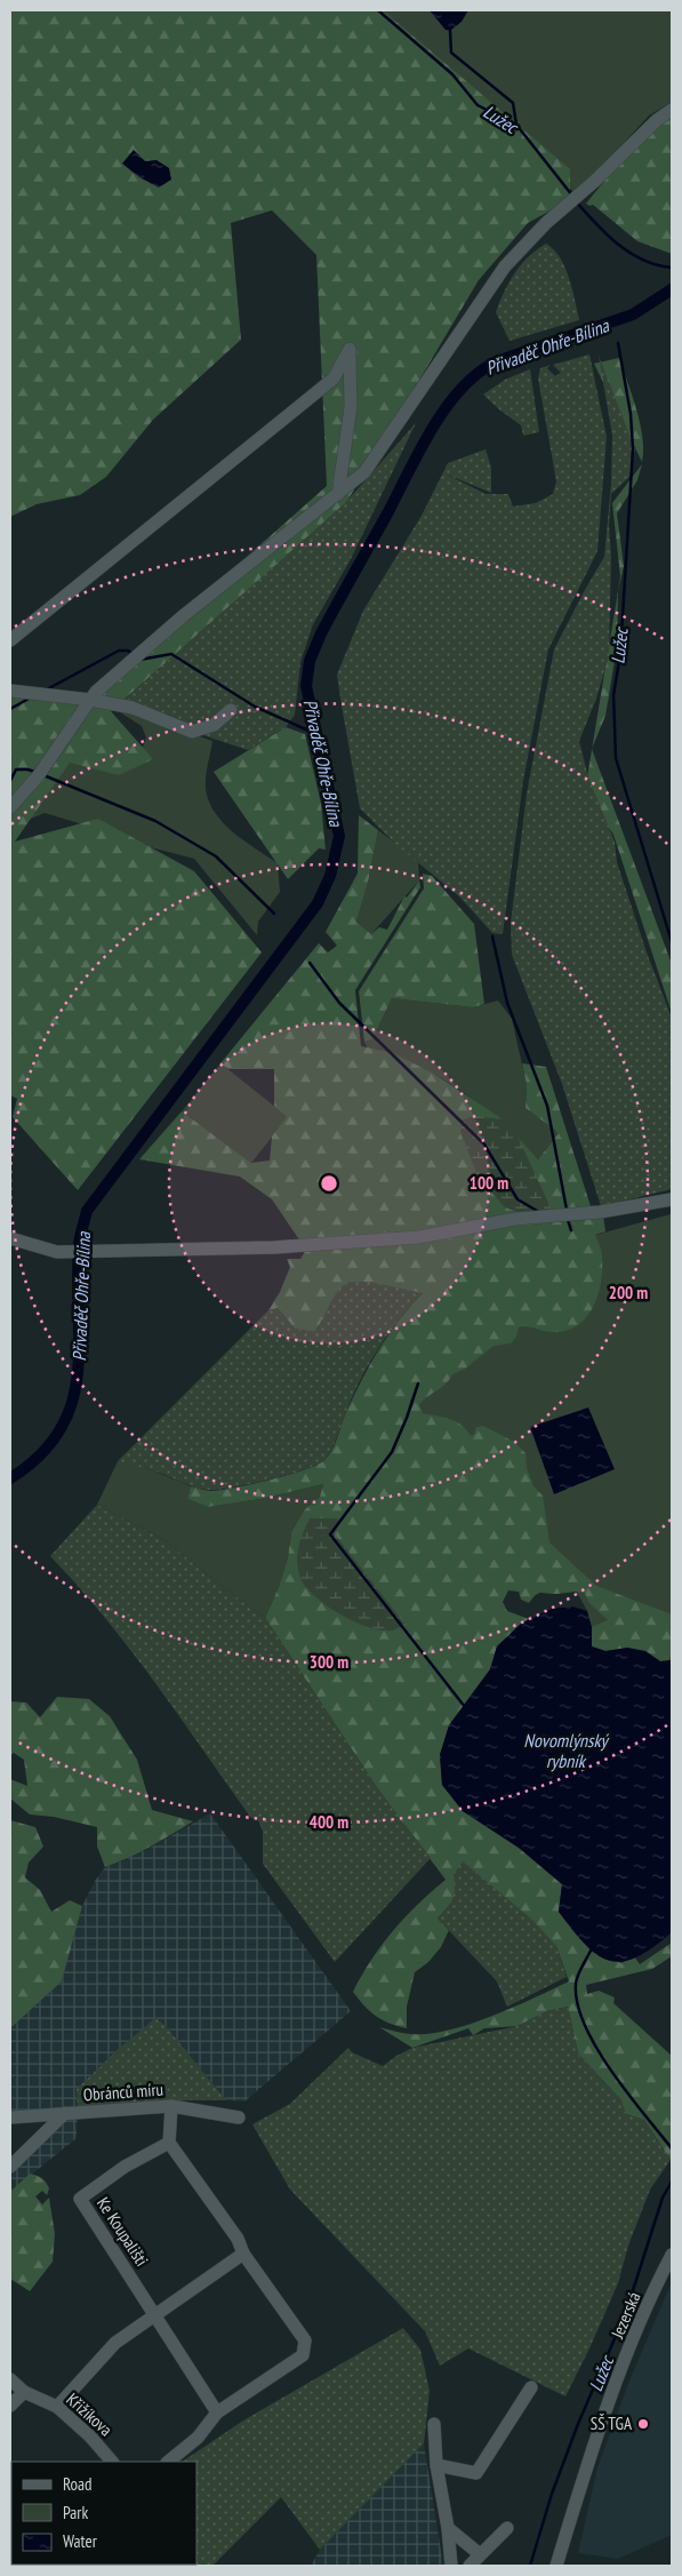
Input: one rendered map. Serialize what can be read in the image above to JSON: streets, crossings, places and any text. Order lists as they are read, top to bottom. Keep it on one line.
{"streets":{"street":["Obránců míru","Ke Koupališti","Jezerská","Křižíkova"]},"water":["Lužec","Přivaděč Ohře-Bílina","Novomlýnský rybník"],"places":["SŠ TGA"],"legend":["Road","Park","Water"],"rings":["100 m","200 m","300 m","400 m"]}
